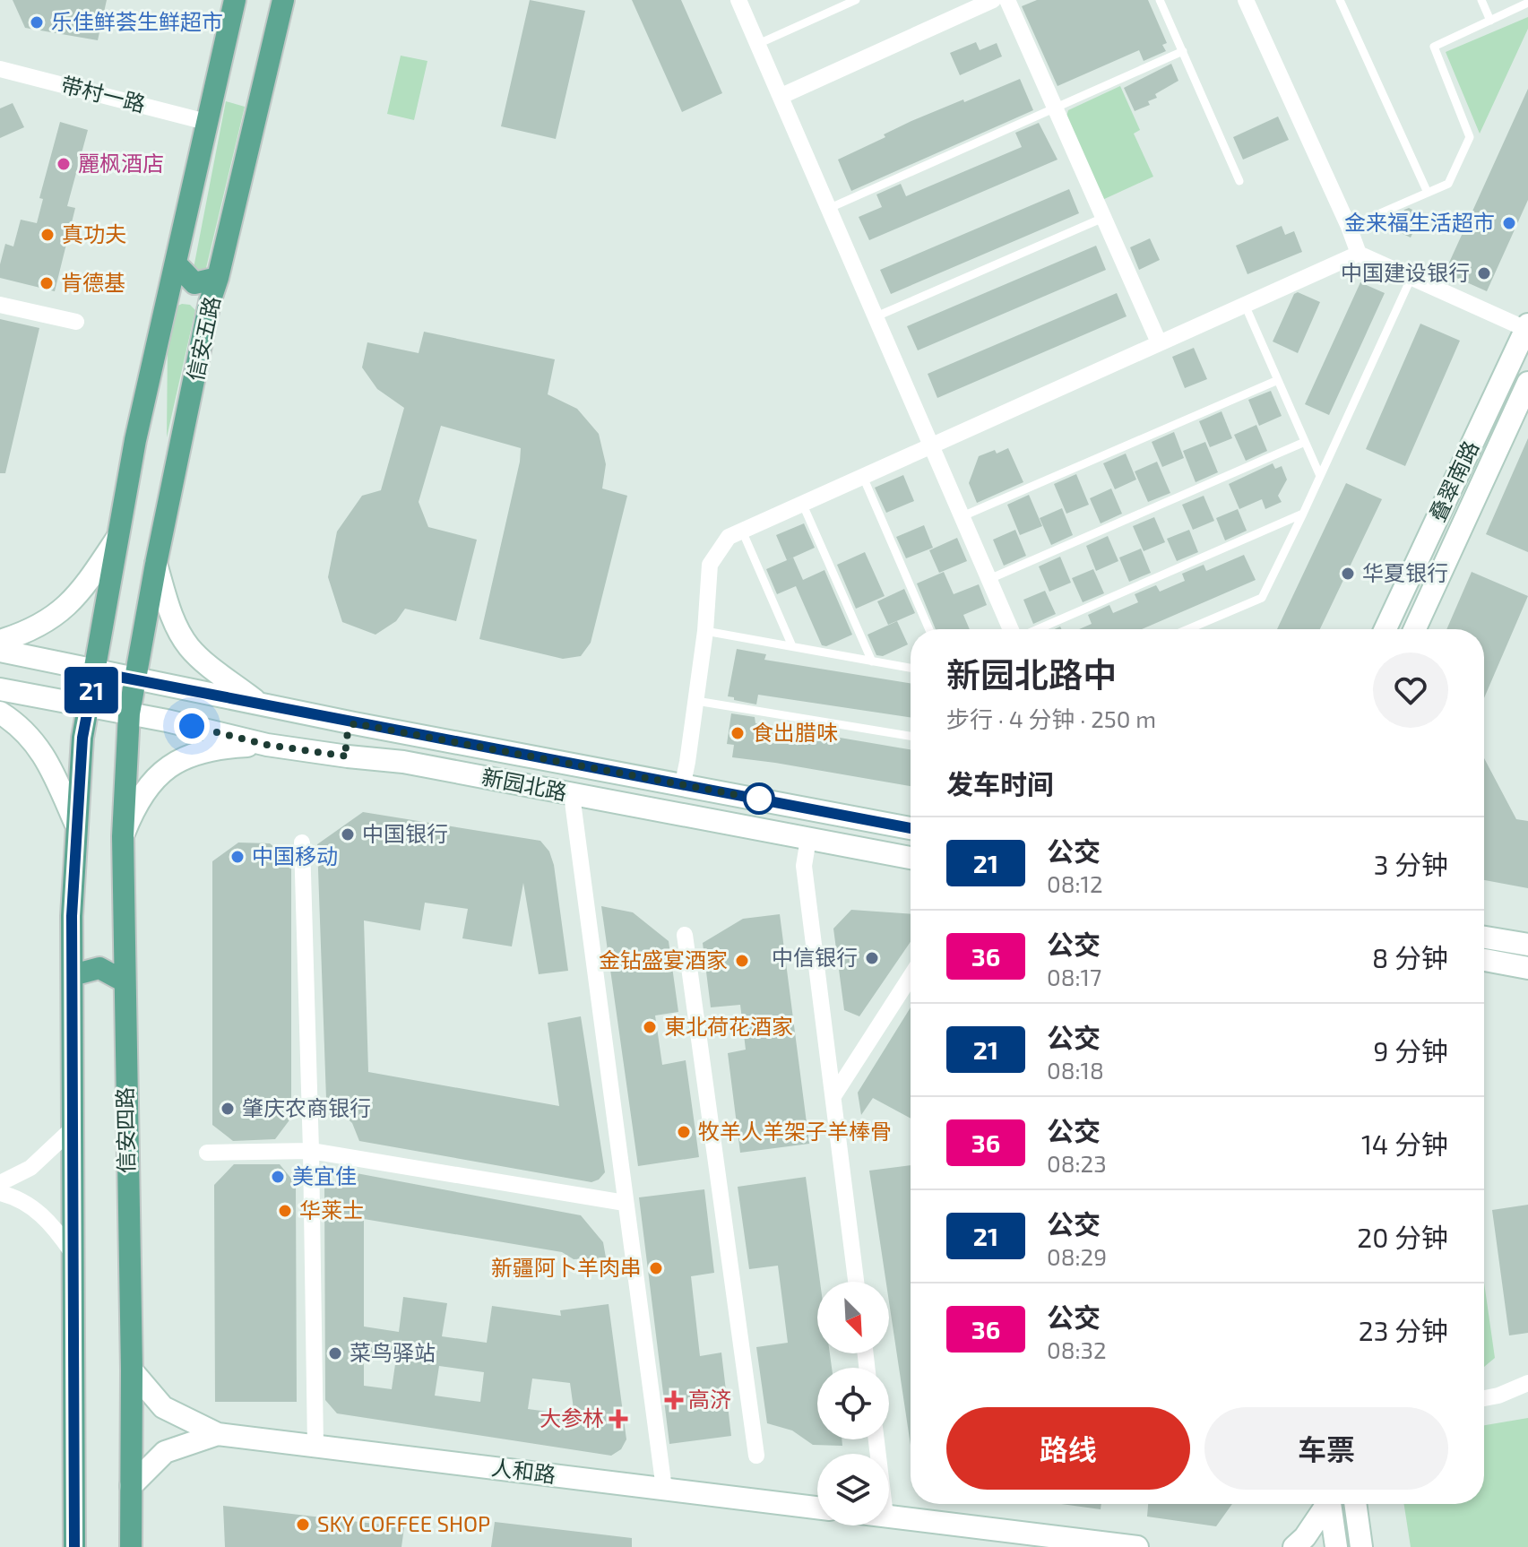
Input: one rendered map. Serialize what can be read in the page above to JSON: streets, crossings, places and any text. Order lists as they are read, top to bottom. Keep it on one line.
{"streets":{"main road":["信安五路","叠翠南路","新园北路","信安四路","人和路"],"street":["带村一路"]},"crossings":[["带村一路","信安五路"],["信安五路","新园北路"],["信安五路","信安四路"],["新园北路","信安四路"]],"places":{"other":["乐佳鲜荟生鲜超市","麗枫酒店","金来福生活超市","真功夫","中国建设银行","肯德基","华夏银行","食出腊味","中国银行","中国移动","中信银行","金钻盛宴酒家","東北荷花酒家","肇庆农商银行","牧羊人羊架子羊棒骨","美宜佳","华莱士","新疆阿卜羊肉串","菜鸟驿站","SKY COFFEE SHOP"],"health":["高济","大参林"]},"lines":["bus line 21"],"north":"bottom right","page":{"on_map":"21","heading":[["新园北路中","步行 · 4 分钟 · 250 m"],"发车时间"],"list":[{"mark":"21","name":"公交","note":"08:12","value":"3 分钟"},{"mark":"36","name":"公交","note":"08:17","value":"8 分钟"},{"mark":"21","name":"公交","note":"08:18","value":"9 分钟"},{"mark":"36","name":"公交","note":"08:23","value":"14 分钟"},{"mark":"21","name":"公交","note":"08:29","value":"20 分钟"},{"mark":"36","name":"公交","note":"08:32","value":"23 分钟"}],"buttons":["路线","车票"]}}
